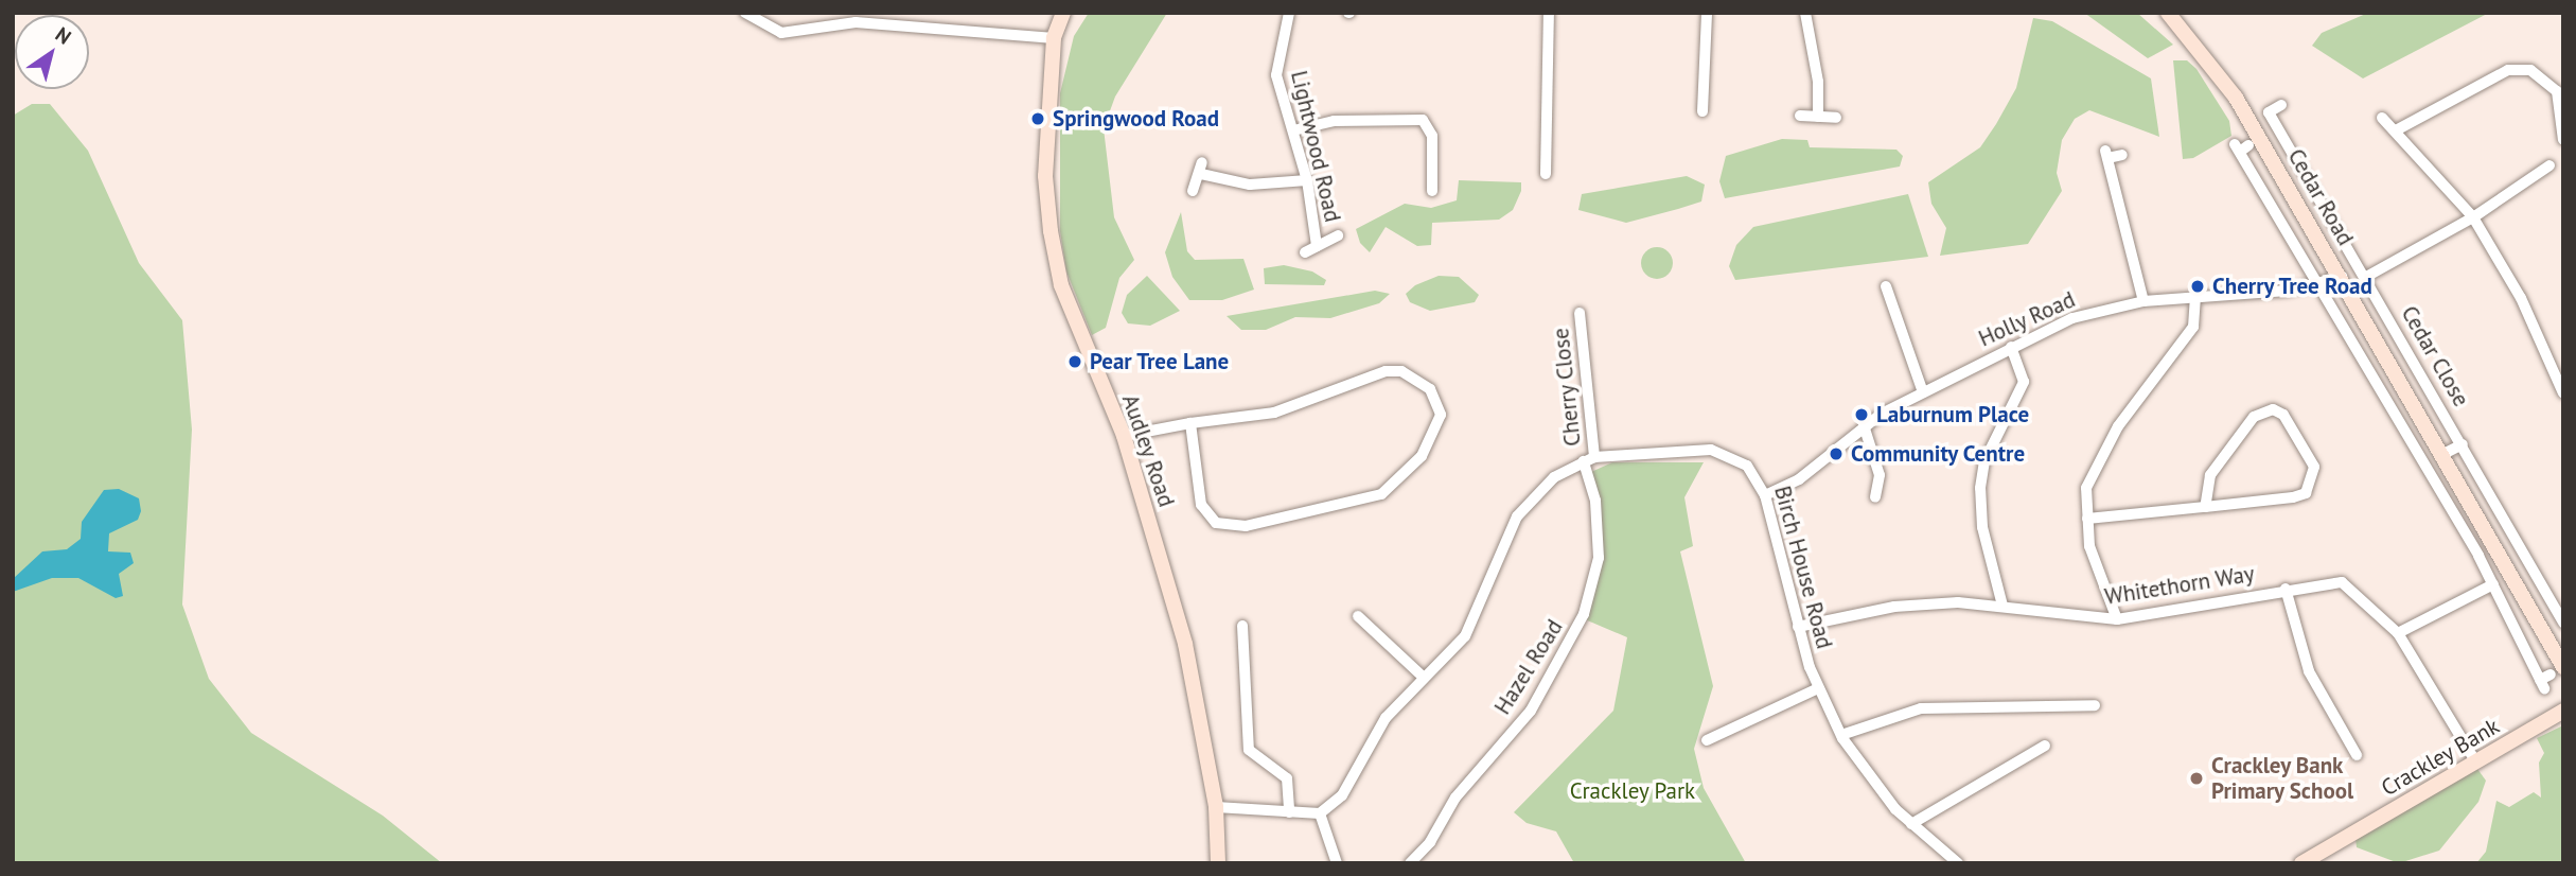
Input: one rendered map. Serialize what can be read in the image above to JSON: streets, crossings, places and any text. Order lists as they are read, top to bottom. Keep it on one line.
{"streets":{"street":["Lightwood Road","Cedar Road","Holly Road","Cedar Close","Cherry Close","Audley Road","Birch House Road","Whitethorn Way","Hazel Road","Crackley Bank"]},"crossings":[["Cedar Road","Holly Road"],["Holly Road","Birch House Road"],["Cherry Close","Birch House Road"],["Cherry Close","Hazel Road"],["Birch House Road","Whitethorn Way"],["Birch House Road","Hazel Road"],["Whitethorn Way","Crackley Bank"]],"parks":["Crackley Park"],"places":["Springwood Road","Cherry Tree Road","Pear Tree Lane","Laburnum Place","Community Centre","Crackley Bank Primary School"],"north":"top right"}
